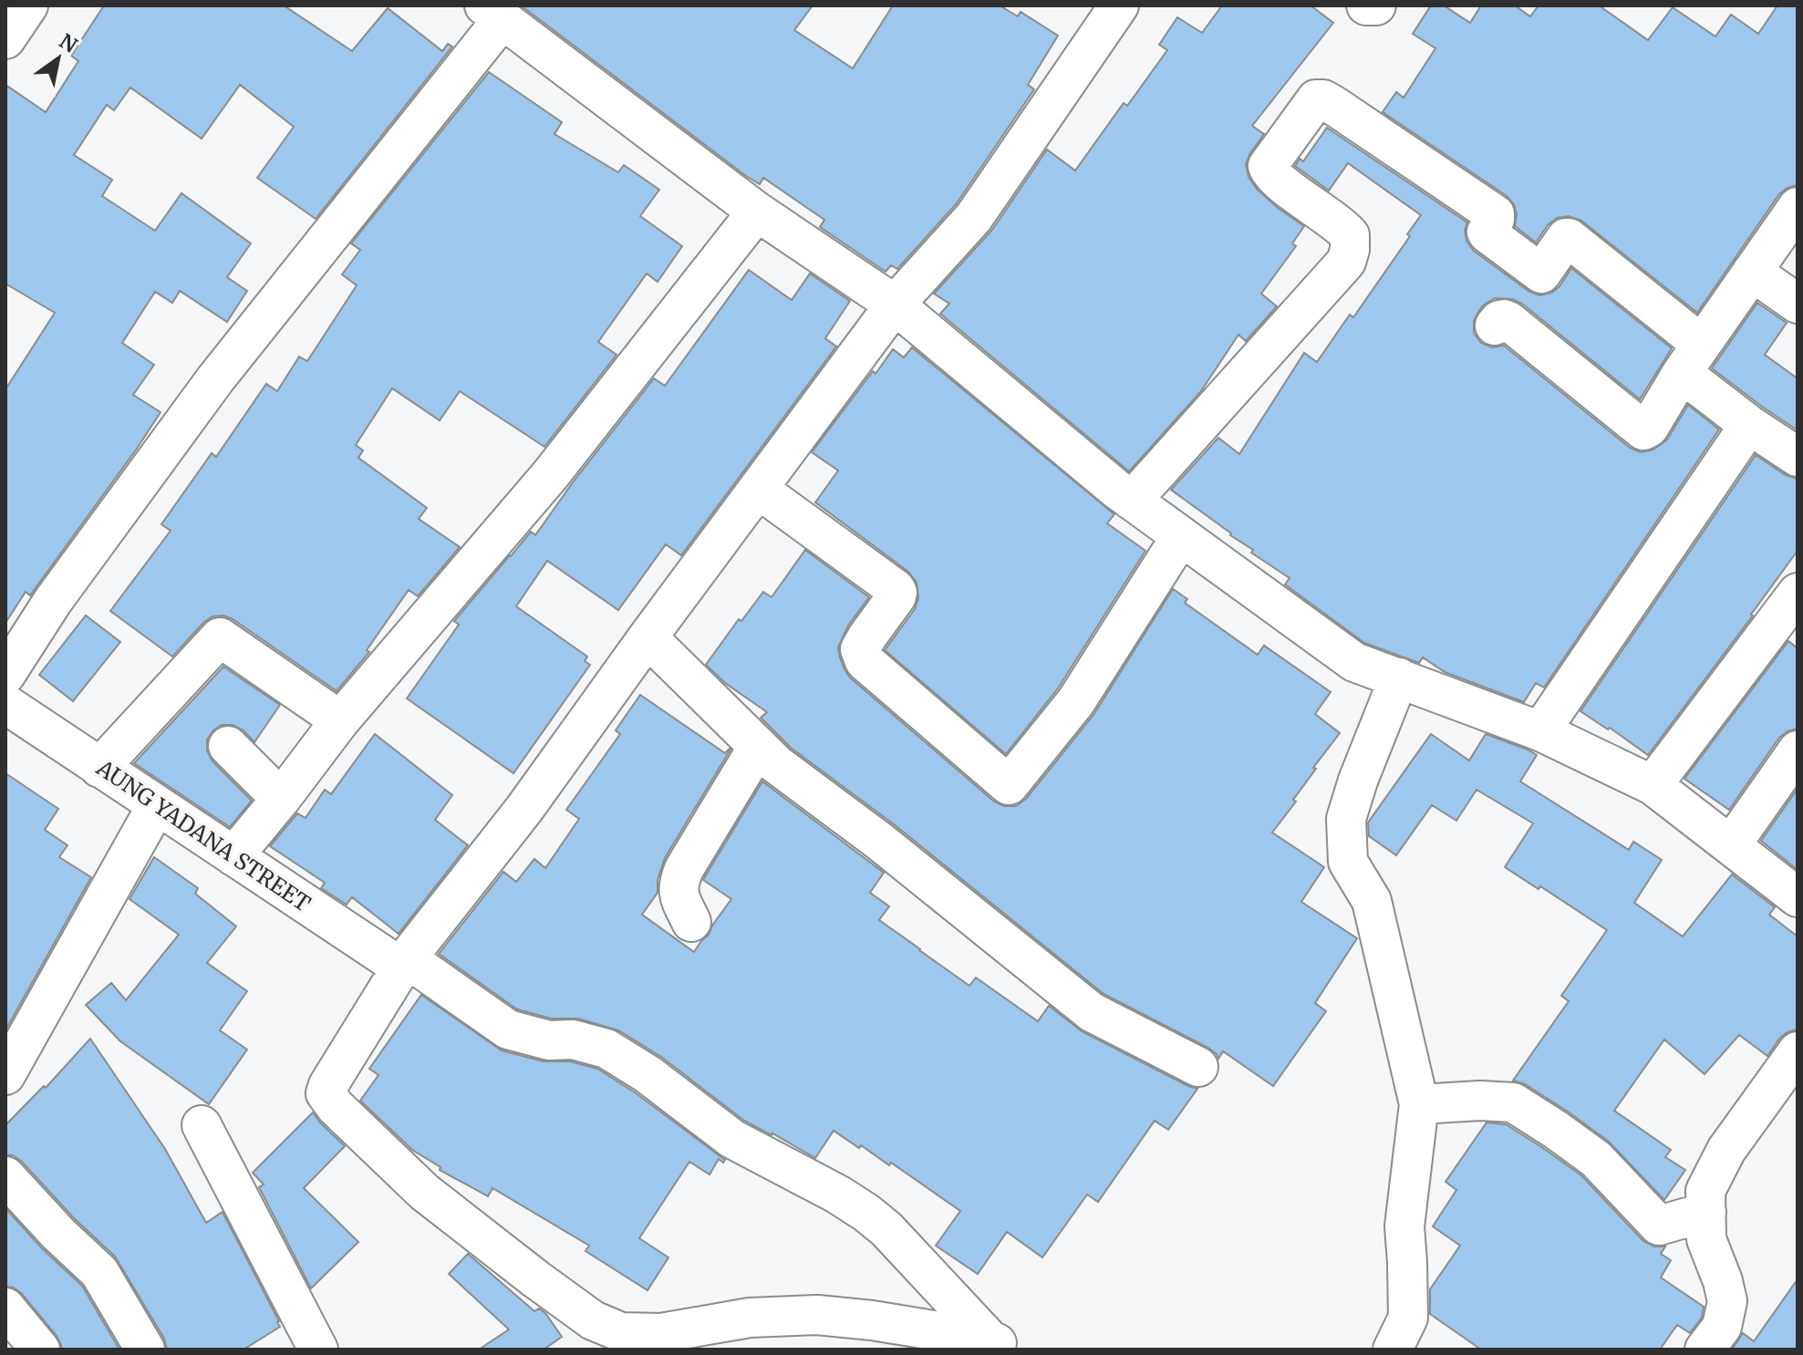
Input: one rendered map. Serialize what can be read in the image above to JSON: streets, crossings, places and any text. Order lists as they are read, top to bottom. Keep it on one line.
{"streets":{"street":["AUNG YADANA STREET"]},"north":"top right"}
